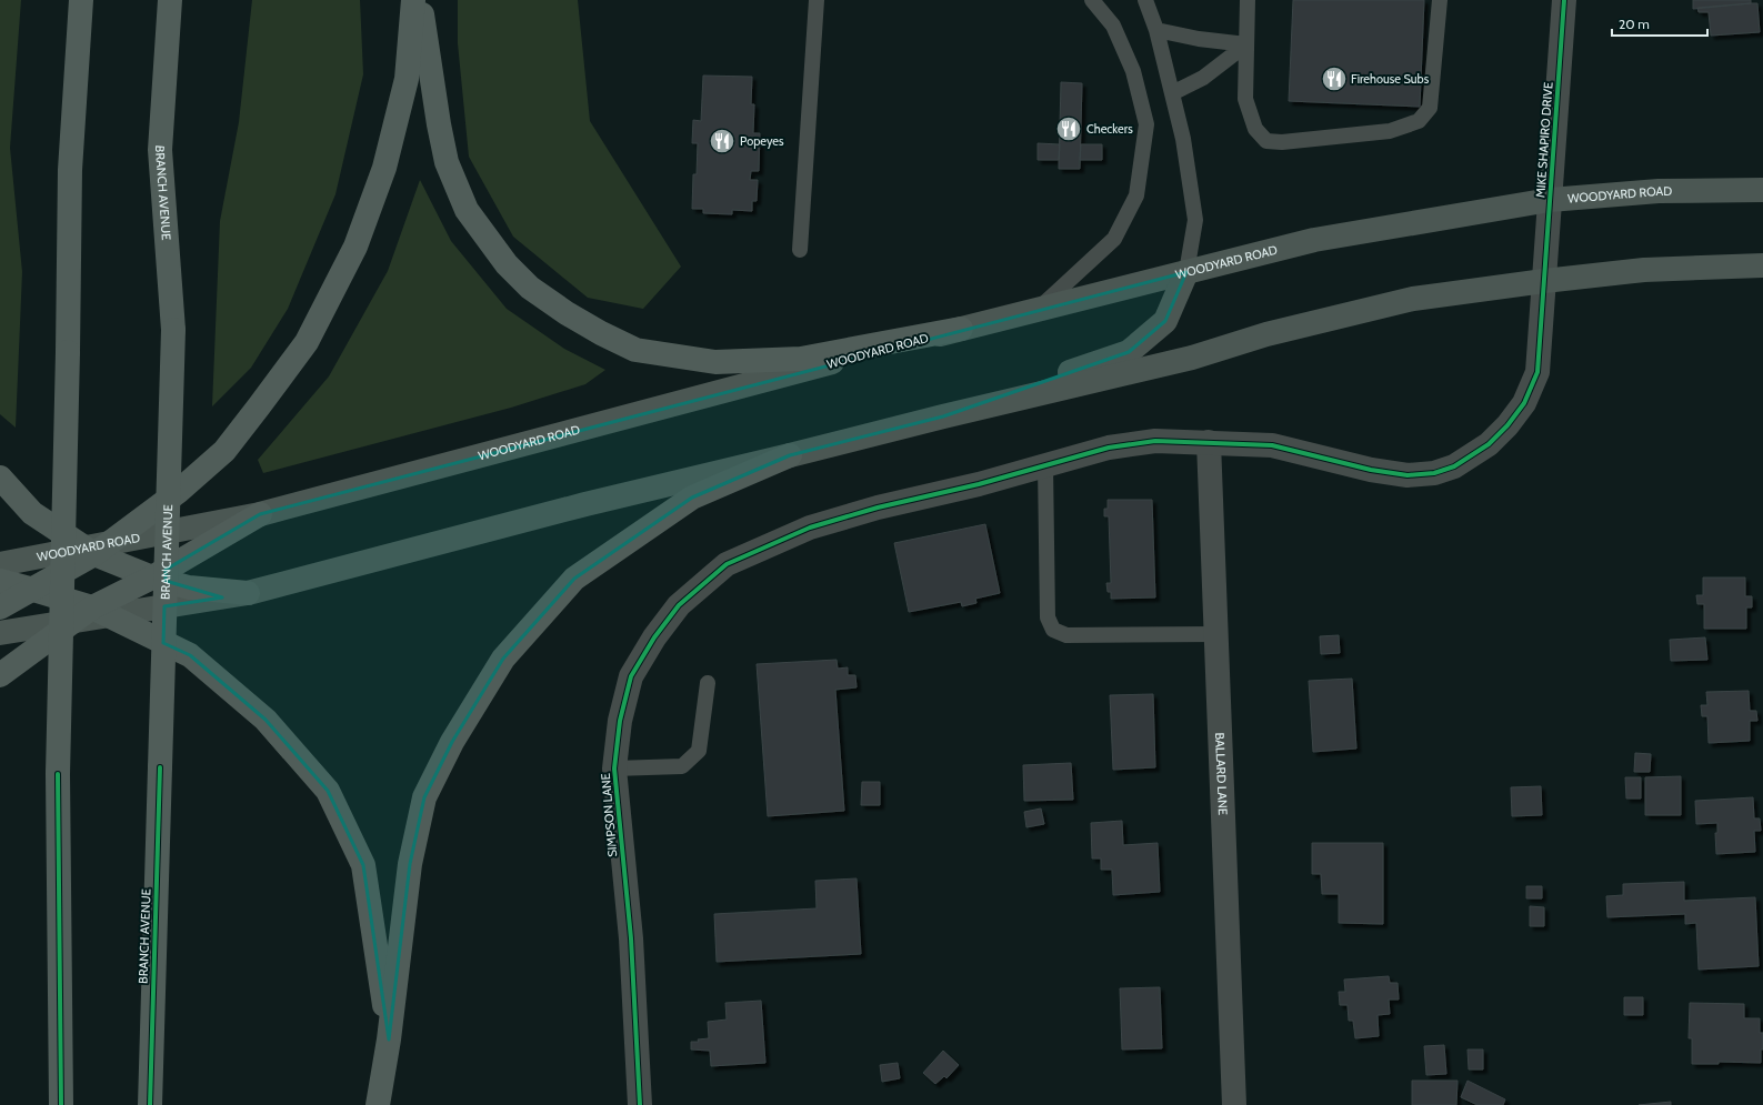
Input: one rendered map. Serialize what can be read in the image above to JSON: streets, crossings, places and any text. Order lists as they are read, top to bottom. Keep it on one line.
{"streets":{"highway":["BRANCH AVENUE"],"main road":["WOODYARD ROAD"],"street":["MIKE SHAPIRO DRIVE","BALLARD LANE","SIMPSON LANE"]},"crossings":[["MIKE SHAPIRO DRIVE","WOODYARD ROAD"],["MIKE SHAPIRO DRIVE","BALLARD LANE"],["MIKE SHAPIRO DRIVE","SIMPSON LANE"],["BALLARD LANE","SIMPSON LANE"]],"places":{"restaurant":["Firehouse Subs","Checkers","Popeyes"]},"scale_bar":"20 m"}
